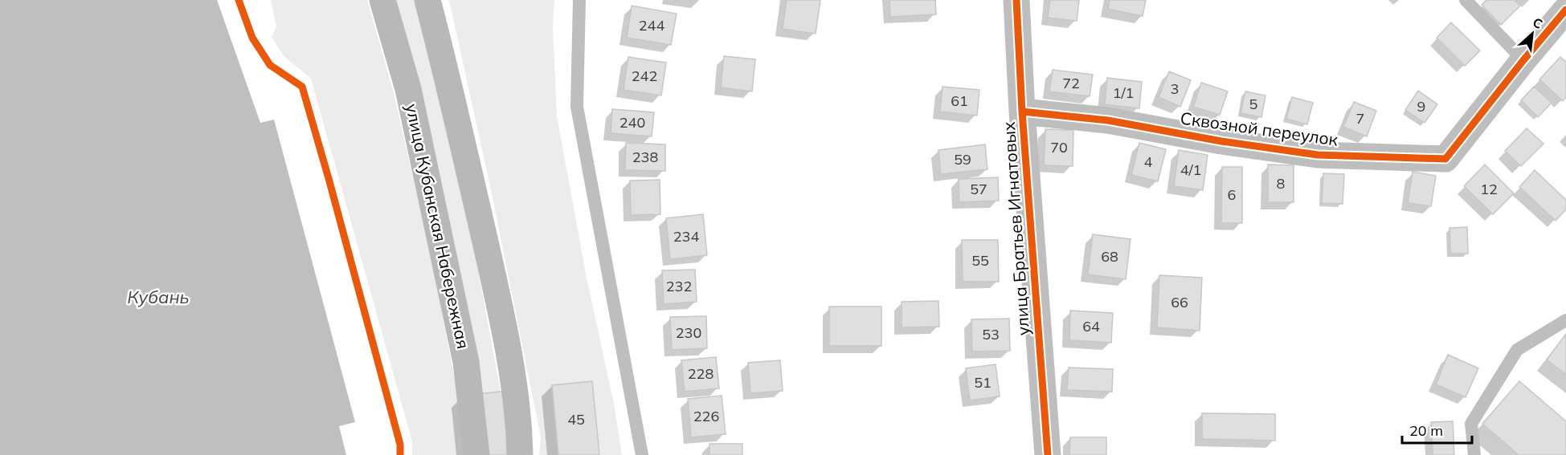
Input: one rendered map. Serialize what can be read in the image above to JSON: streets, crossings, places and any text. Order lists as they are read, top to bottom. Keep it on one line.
{"streets":{"main road":["улица Кубанская Набережная"],"street":["Сквозной переулок","улица Братьев Игнатовых"]},"crossings":[["Сквозной переулок","улица Братьев Игнатовых"]],"water":["Кубань"],"house_numbers":["244","242","72","3","1/1","61","5","9","7","240","70","238","59","4","4/1","8","57","12","6","234","68","55","232","66","64","230","53","228","51","226","45"],"scale_bar":"20 m","north":"top right"}
